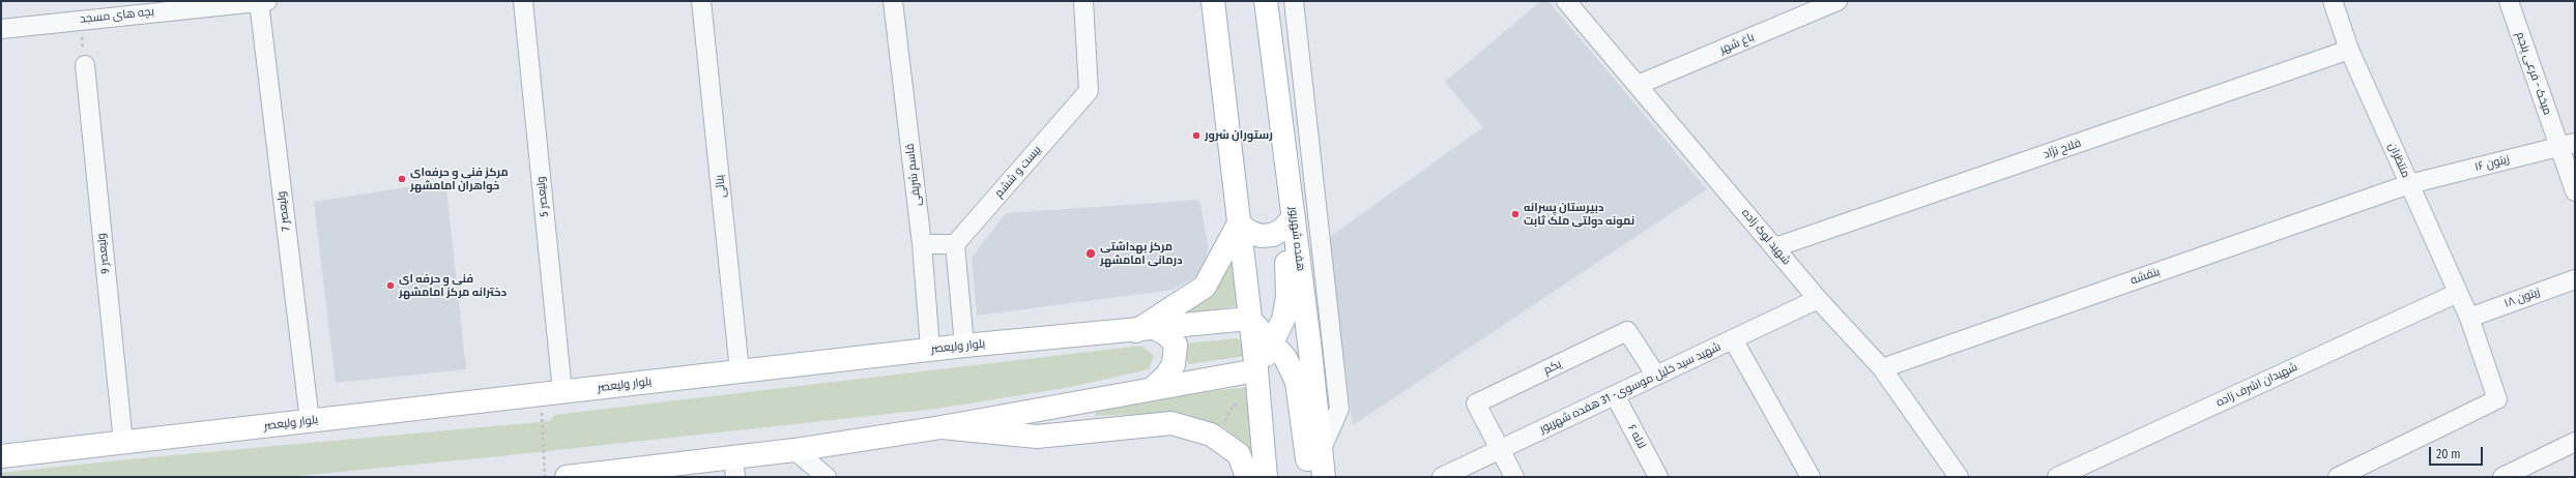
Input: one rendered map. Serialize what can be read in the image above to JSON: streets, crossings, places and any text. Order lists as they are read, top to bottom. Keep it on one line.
{"streets":{"main road":["هفده شهریور","بلوار ولیعصر"],"street":["بچه های مسجد","باغ شهر","میخک - فرعی پنجم","فلاح نژاد","منتظران","زیتون ۱۶","بیست و ششم","قاسم شریفی","بنائی","ولیعصر 5","ولیعصر 7","شهید لوک زاده","ولیعصر 9","بنفشه","زیتون ۱۸","یکم","شهیدان اشرف زاده","شهید سید خلیل موسوی- 31 هفده شهریور","لاله ۶"]},"crossings":[["بچه های مسجد","ولیعصر 7"],["باغ شهر","شهید لوک زاده"],["میخک - فرعی پنجم","زیتون ۱۶"],["فلاح نژاد","منتظران"],["فلاح نژاد","شهید لوک زاده"],["منتظران","زیتون ۱۶"],["منتظران","بنفشه"],["منتظران","زیتون ۱۸"],["منتظران","شهیدان اشرف زاده"],["زیتون ۱۶","بنفشه"],["قاسم شریفی","بلوار ولیعصر"],["بنائی","بلوار ولیعصر"],["ولیعصر 5","بلوار ولیعصر"],["ولیعصر 7","بلوار ولیعصر"],["شهید لوک زاده","بنفشه"],["شهید لوک زاده","شهید سید خلیل موسوی- 31 هفده شهریور"],["ولیعصر 9","بلوار ولیعصر"],["یکم","شهید سید خلیل موسوی- 31 هفده شهریور"],["شهید سید خلیل موسوی- 31 هفده شهریور","لاله ۶"]],"places":["رستوران سُرور","مرکز فنی و حرفه‌ای خواهران امامشهر","دبیرستان پسرانه نمونه دولتی ملک ثابت","مرکز بهداشتی درمانی امامشهر","فنی و حرفه ای دخترانه مرکز امامشهر"],"scale_bar":"20 m"}
